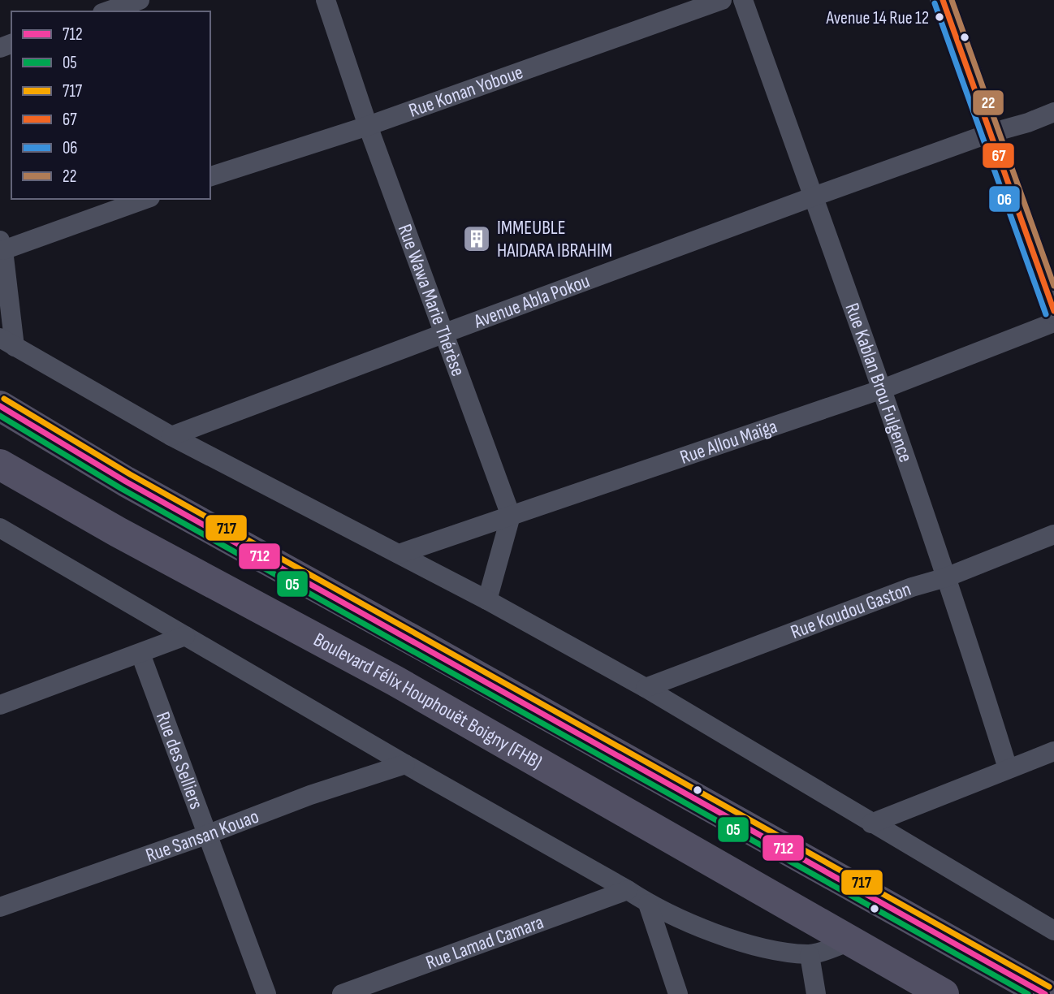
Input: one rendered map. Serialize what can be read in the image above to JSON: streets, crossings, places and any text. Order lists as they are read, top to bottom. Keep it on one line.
{"streets":{"main road":["Boulevard Félix Houphouët Boigny (FHB)"],"street":["Rue Konan Yoboue","Rue Wawa Marie Thérèse","Avenue Abla Pokou","Rue Kablan Brou Fulgence","Rue Allou Maïga","Rue Koudou Gaston","Rue des Selliers","Rue Sansan Kouao","Rue Lamad Camara"]},"crossings":[["Rue Konan Yoboue","Rue Wawa Marie Thérèse"],["Rue Wawa Marie Thérèse","Avenue Abla Pokou"],["Rue Wawa Marie Thérèse","Rue Allou Maïga"],["Avenue Abla Pokou","Rue Kablan Brou Fulgence"],["Rue Kablan Brou Fulgence","Rue Allou Maïga"],["Rue Kablan Brou Fulgence","Rue Koudou Gaston"],["Rue des Selliers","Rue Sansan Kouao"]],"places":{"other":["Avenue 14 Rue 12"],"building":["IMMEUBLE HAIDARA IBRAHIM"]},"lines":["transit line 67","transit line 22","transit line 06","transit line 717","transit line 712","transit line 05"],"legend":["712","05","717","67","06","22"]}
